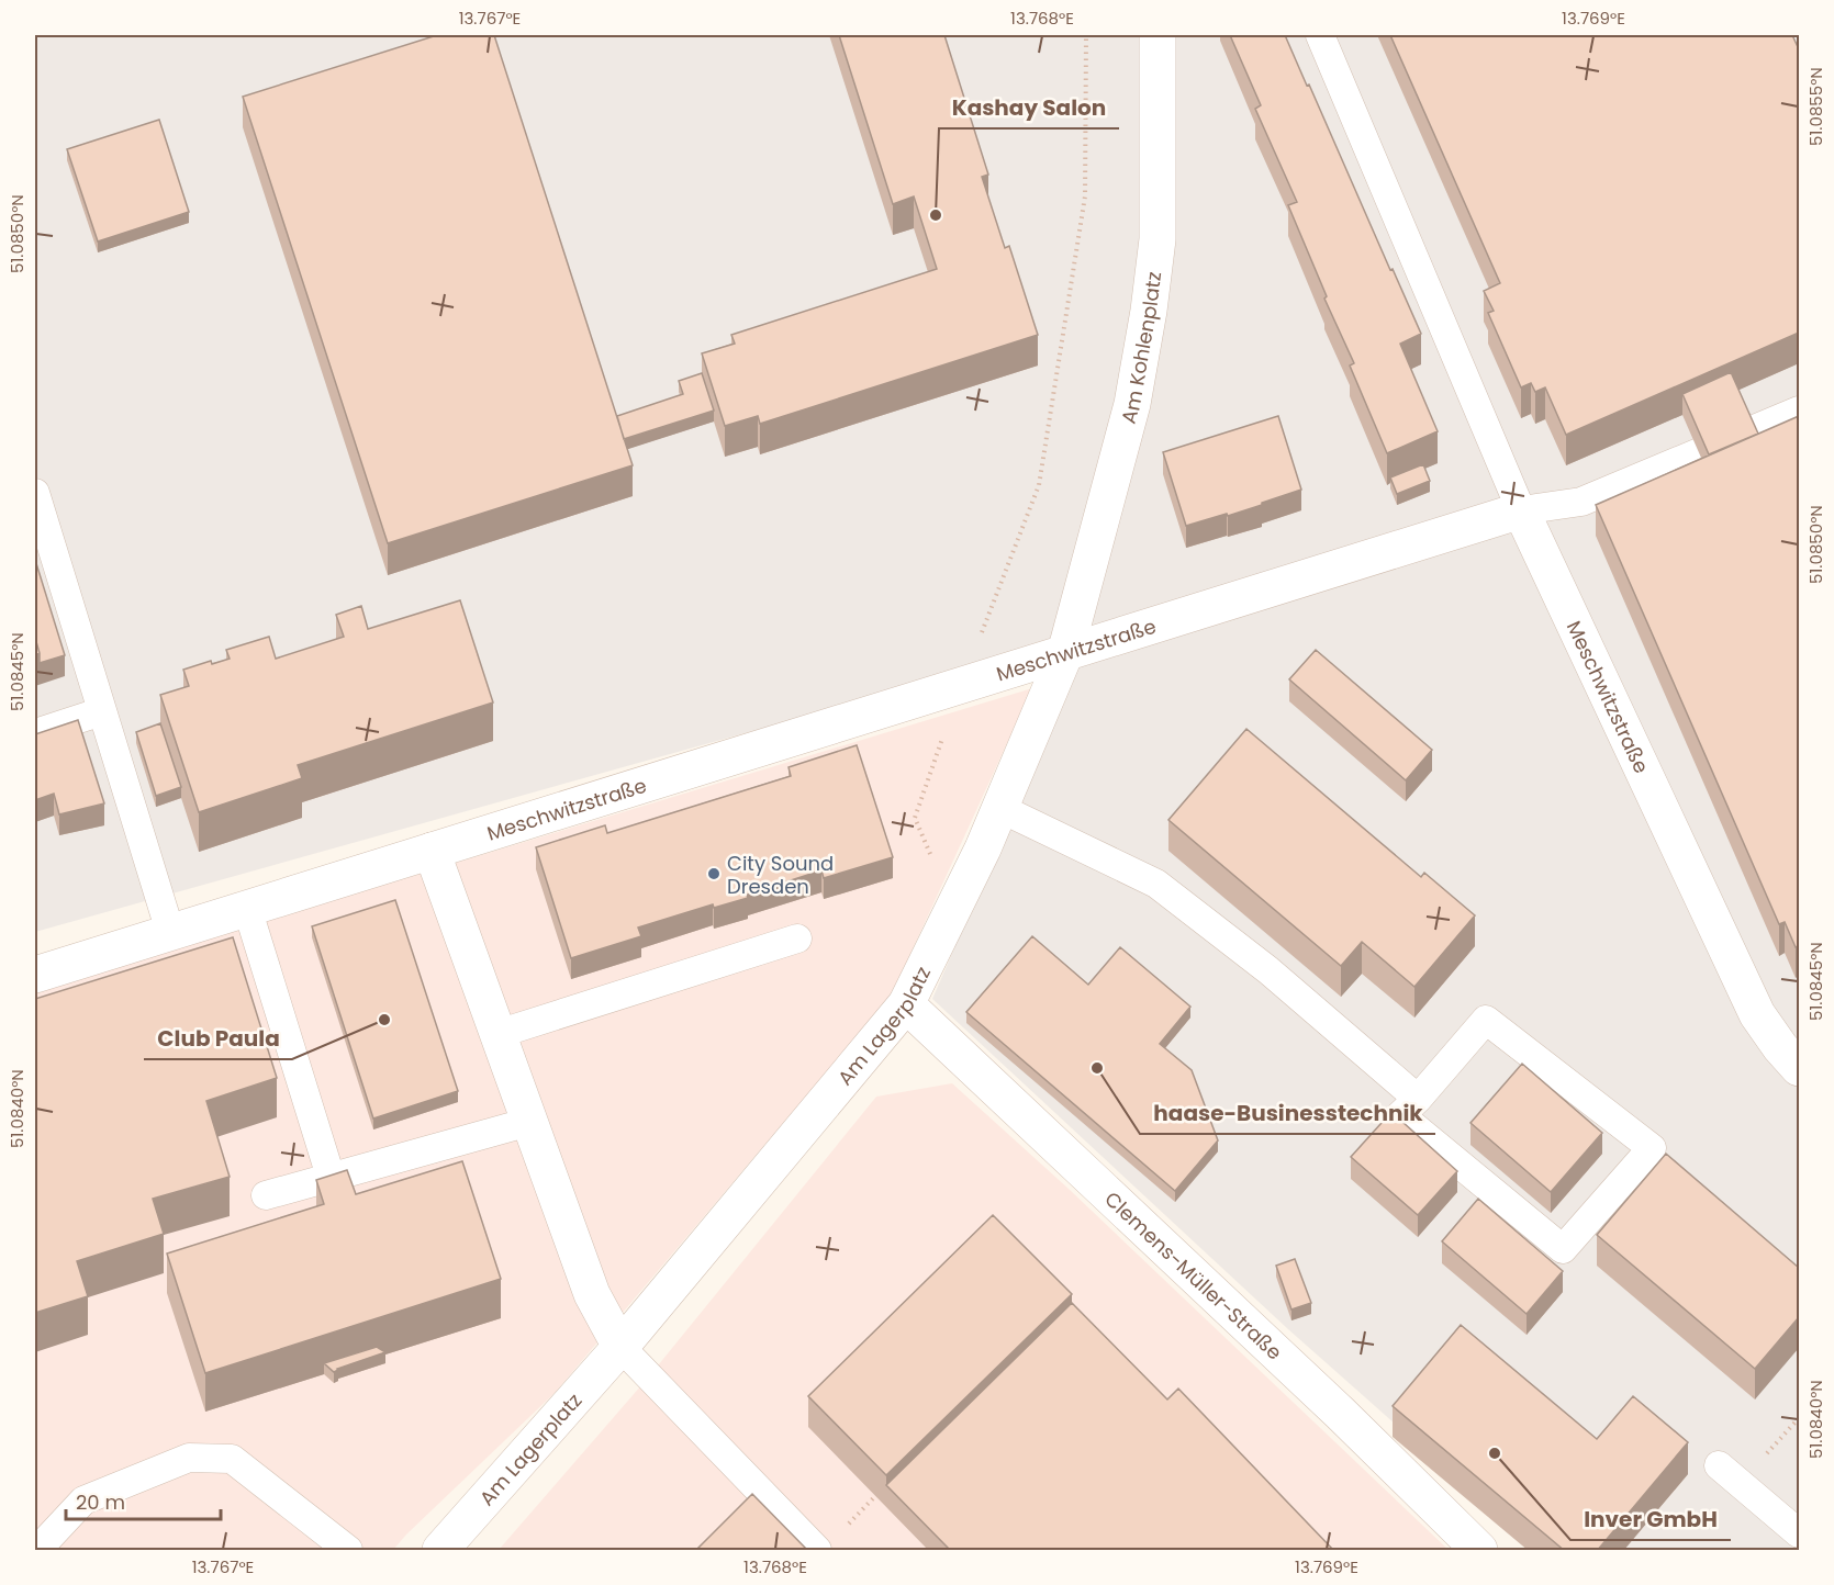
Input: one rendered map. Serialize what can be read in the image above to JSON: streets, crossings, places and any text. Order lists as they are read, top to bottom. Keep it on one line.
{"streets":{"street":["Am Kohlenplatz","Meschwitzstraße","Am Lagerplatz","Clemens-Müller-Straße"]},"crossings":[["Am Kohlenplatz","Meschwitzstraße"],["Am Kohlenplatz","Am Lagerplatz"],["Meschwitzstraße","Am Lagerplatz"],["Am Lagerplatz","Clemens-Müller-Straße"]],"places":["Kashay Salon","City Sound Dresden","Club Paula","haase-Businesstechnik","Inver GmbH"],"scale_bar":"20 m","coordinates":["13.767°E","13.768°E","13.769°E","51.0855°N","51.0850°N","51.0845°N","51.0840°N"]}
